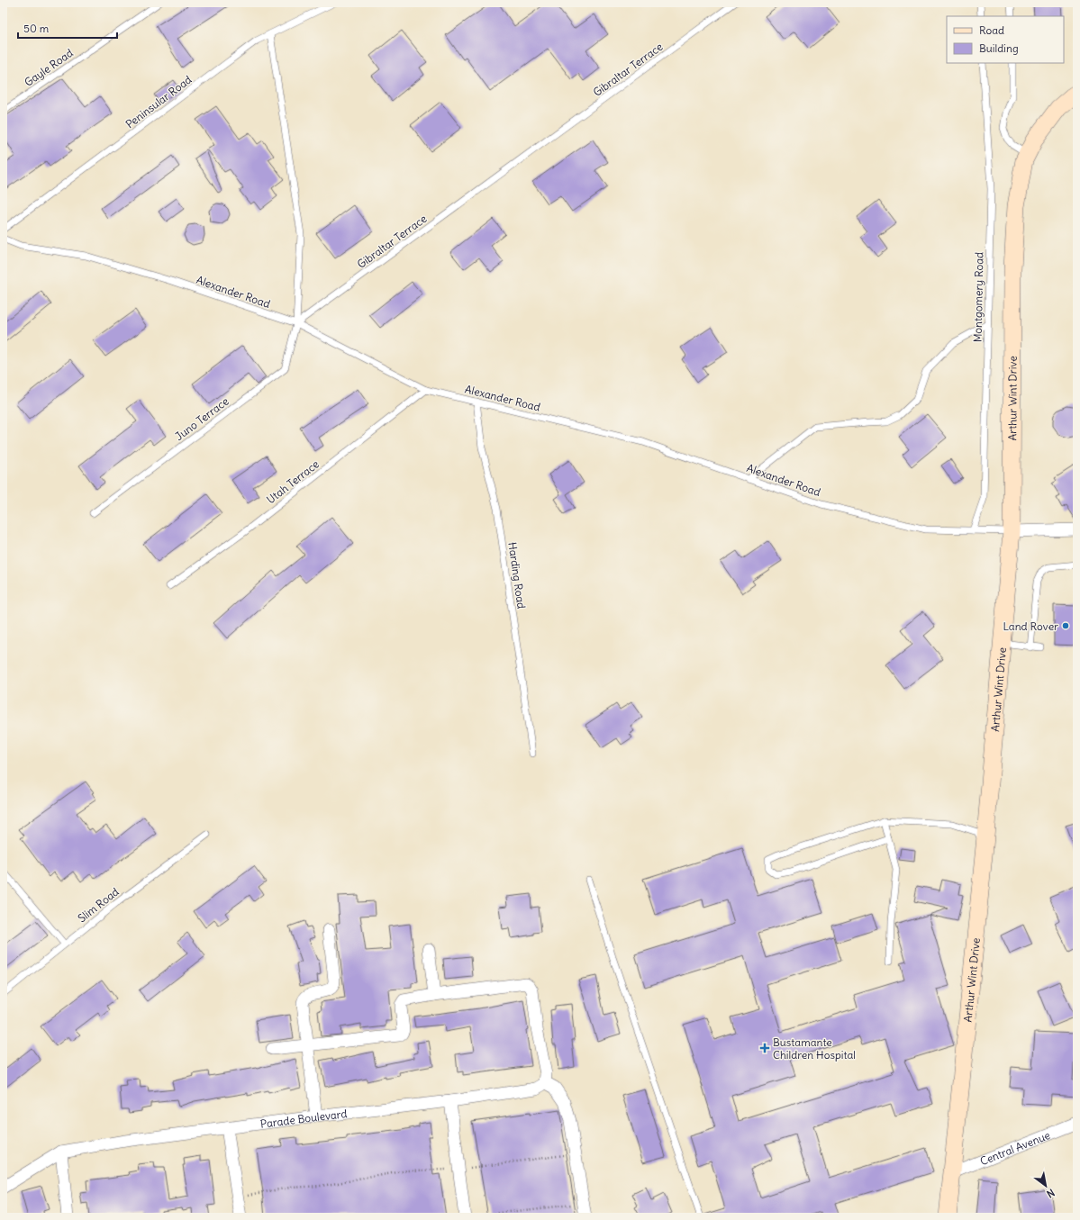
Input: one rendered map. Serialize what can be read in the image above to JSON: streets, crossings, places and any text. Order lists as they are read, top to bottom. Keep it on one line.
{"streets":{"main road":["Arthur Wint Drive"],"street":["Parade Boulevard","Central Avenue"],"lane":["Gayle Road","Gibraltar Terrace","Peninsular Road","Alexander Road","Montgomery Road","Juno Terrace","Utah Terrace","Harding Road","Slim Road"]},"crossings":[["Gibraltar Terrace","Alexander Road"],["Gibraltar Terrace","Juno Terrace"],["Alexander Road","Montgomery Road"],["Alexander Road","Arthur Wint Drive"],["Alexander Road","Juno Terrace"],["Alexander Road","Utah Terrace"],["Alexander Road","Harding Road"],["Arthur Wint Drive","Central Avenue"]],"places":{"other":["Land Rover"],"health":["Bustamante Children Hospital"]},"legend":["Road","Building"],"scale_bar":"50 m","north":"bottom right"}
